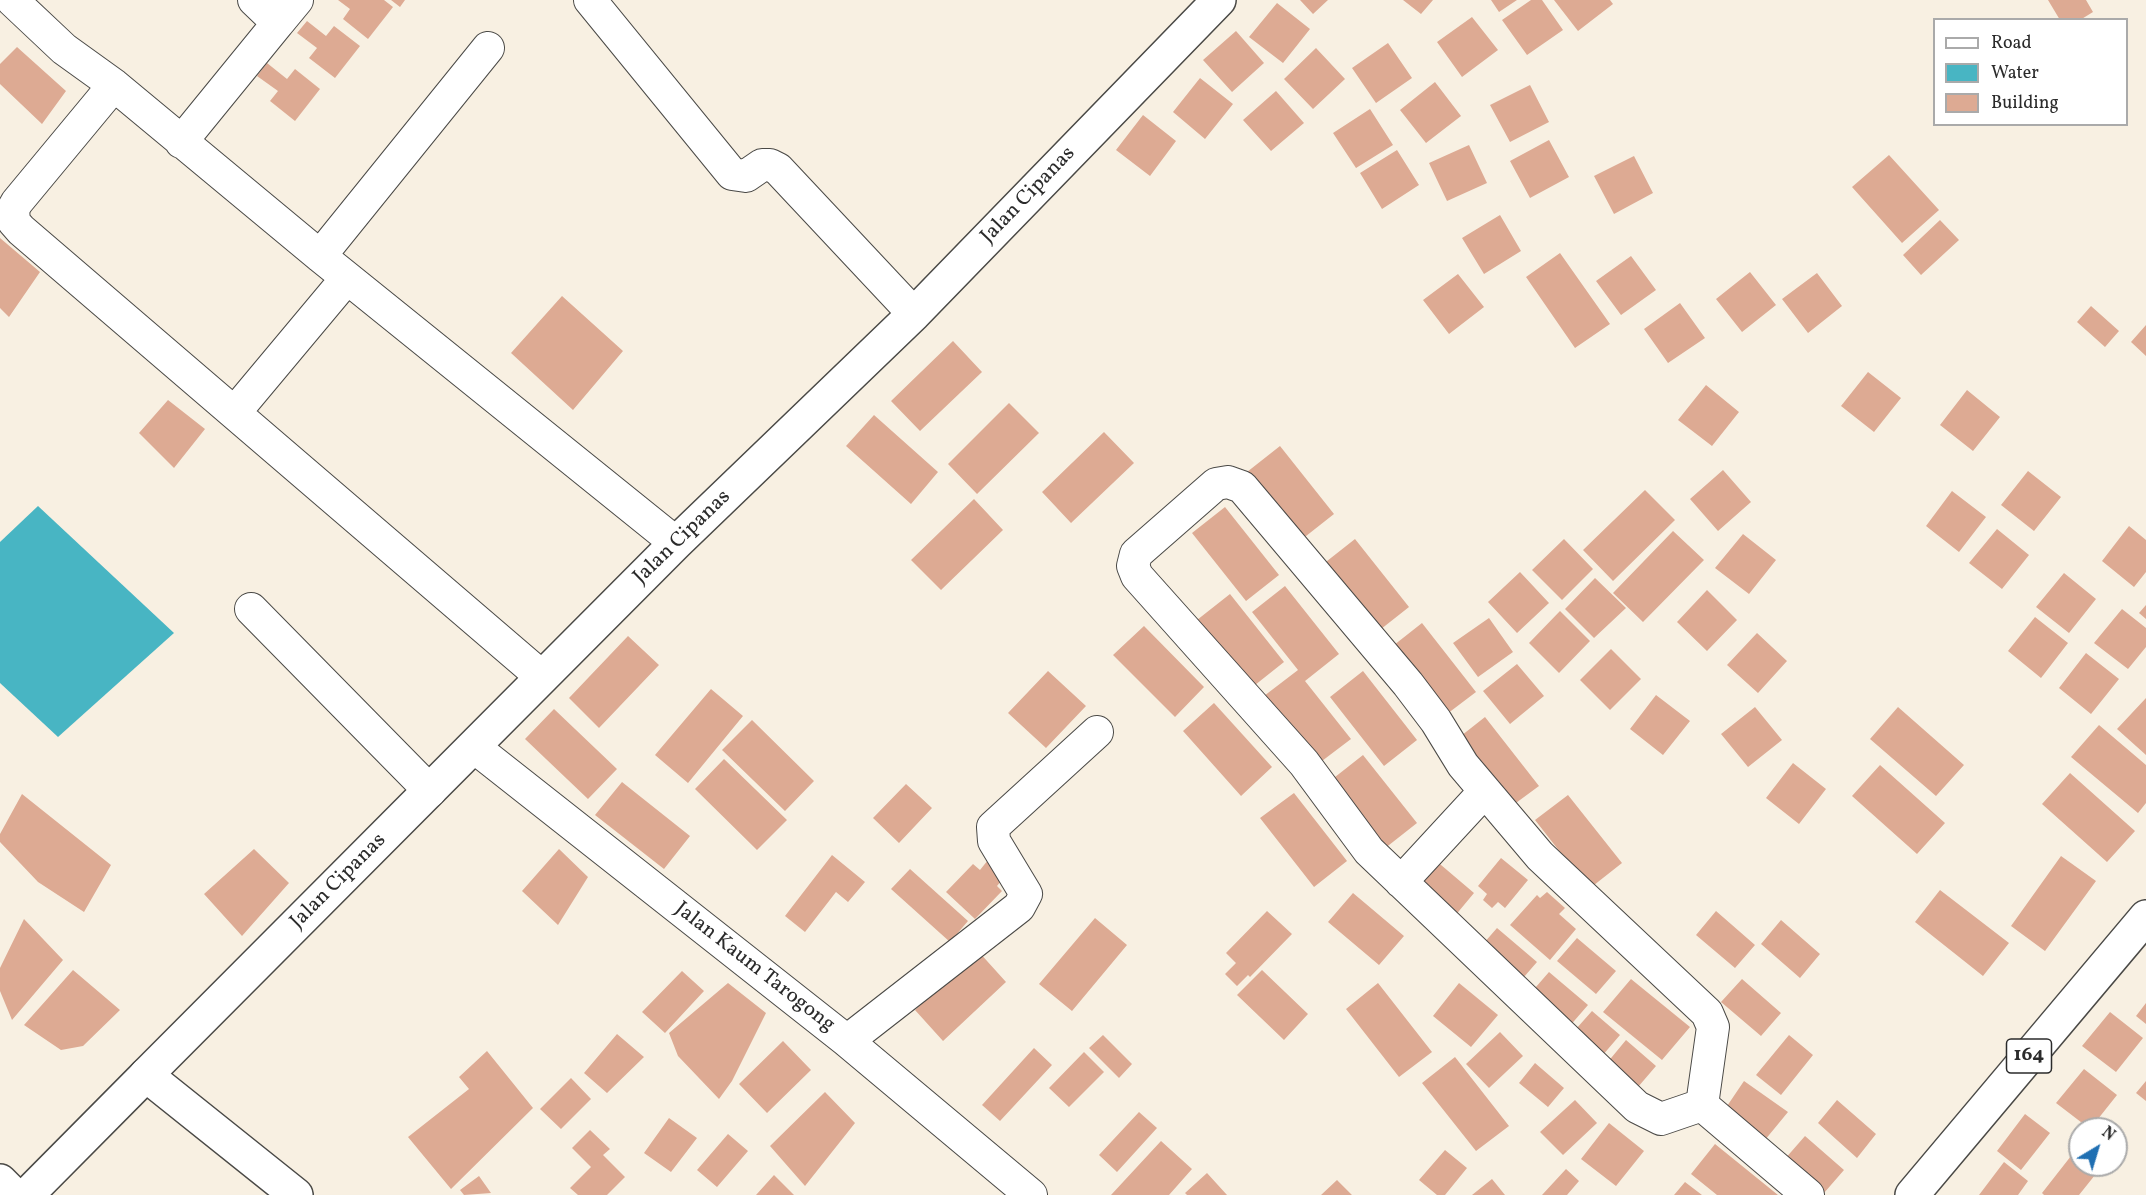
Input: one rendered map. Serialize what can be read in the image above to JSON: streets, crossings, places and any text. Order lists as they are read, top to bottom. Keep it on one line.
{"streets":{"street":["Jalan Cipanas","Jalan Kaum Tarogong","164"]},"crossings":[["Jalan Cipanas","Jalan Kaum Tarogong"]],"legend":["Road","Water","Building"],"north":"top right"}
